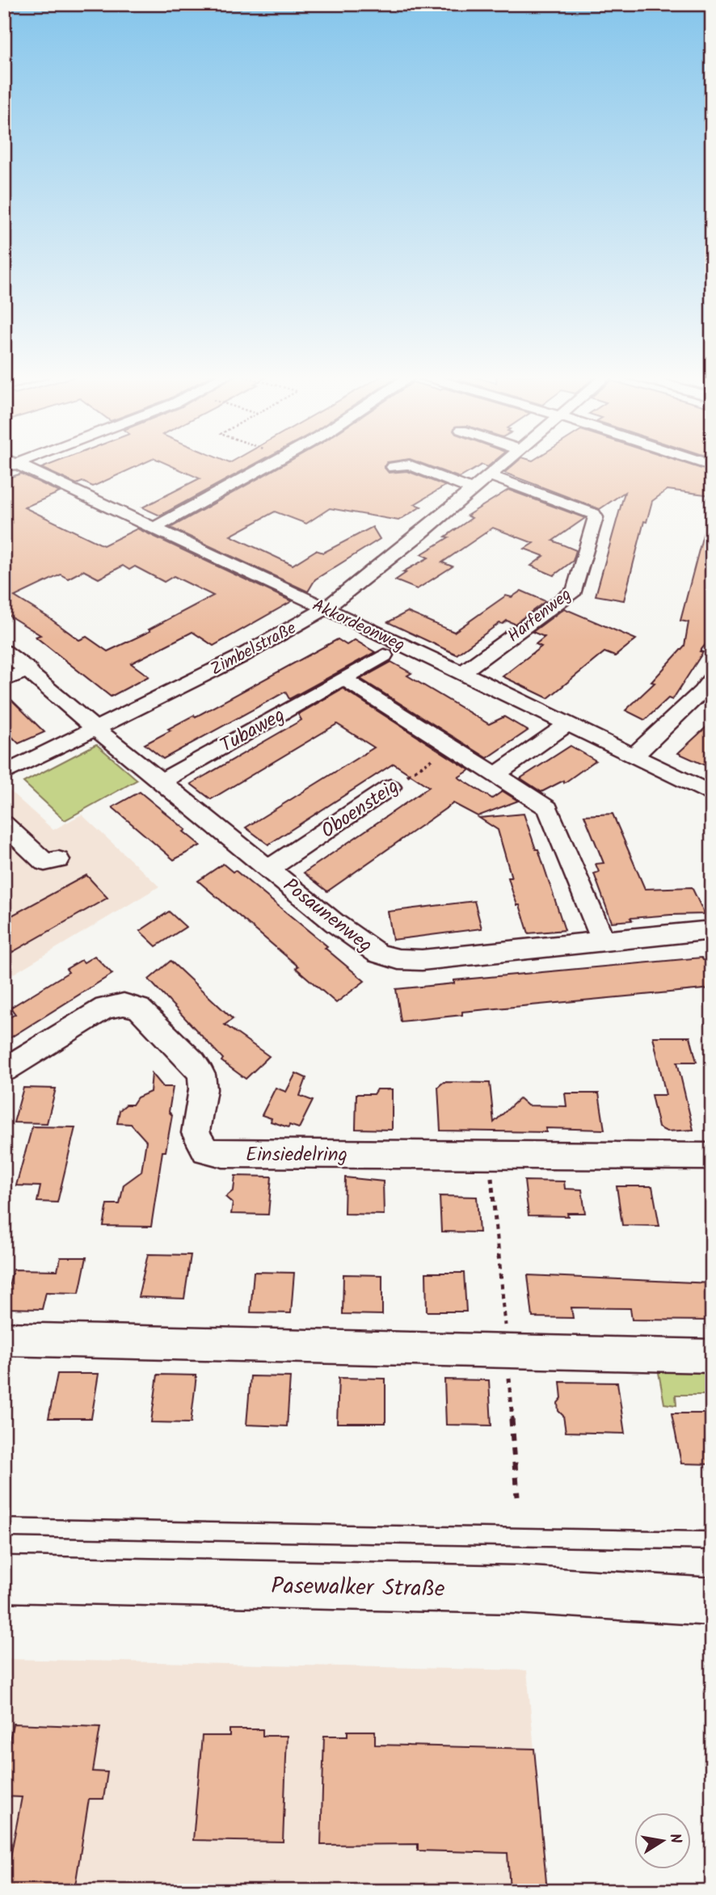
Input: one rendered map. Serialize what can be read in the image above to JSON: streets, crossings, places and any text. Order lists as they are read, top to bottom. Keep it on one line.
{"streets":{"main road":["Pasewalker Straße"],"street":["Harfenweg","Akkordeonweg","Zimbelstraße","Tubaweg","Oboensteig","Posaunenweg","Einsiedelring"]},"crossings":[["Harfenweg","Akkordeonweg"],["Harfenweg","Zimbelstraße"],["Akkordeonweg","Zimbelstraße"],["Zimbelstraße","Posaunenweg"],["Tubaweg","Posaunenweg"],["Oboensteig","Posaunenweg"]],"north":"right"}
